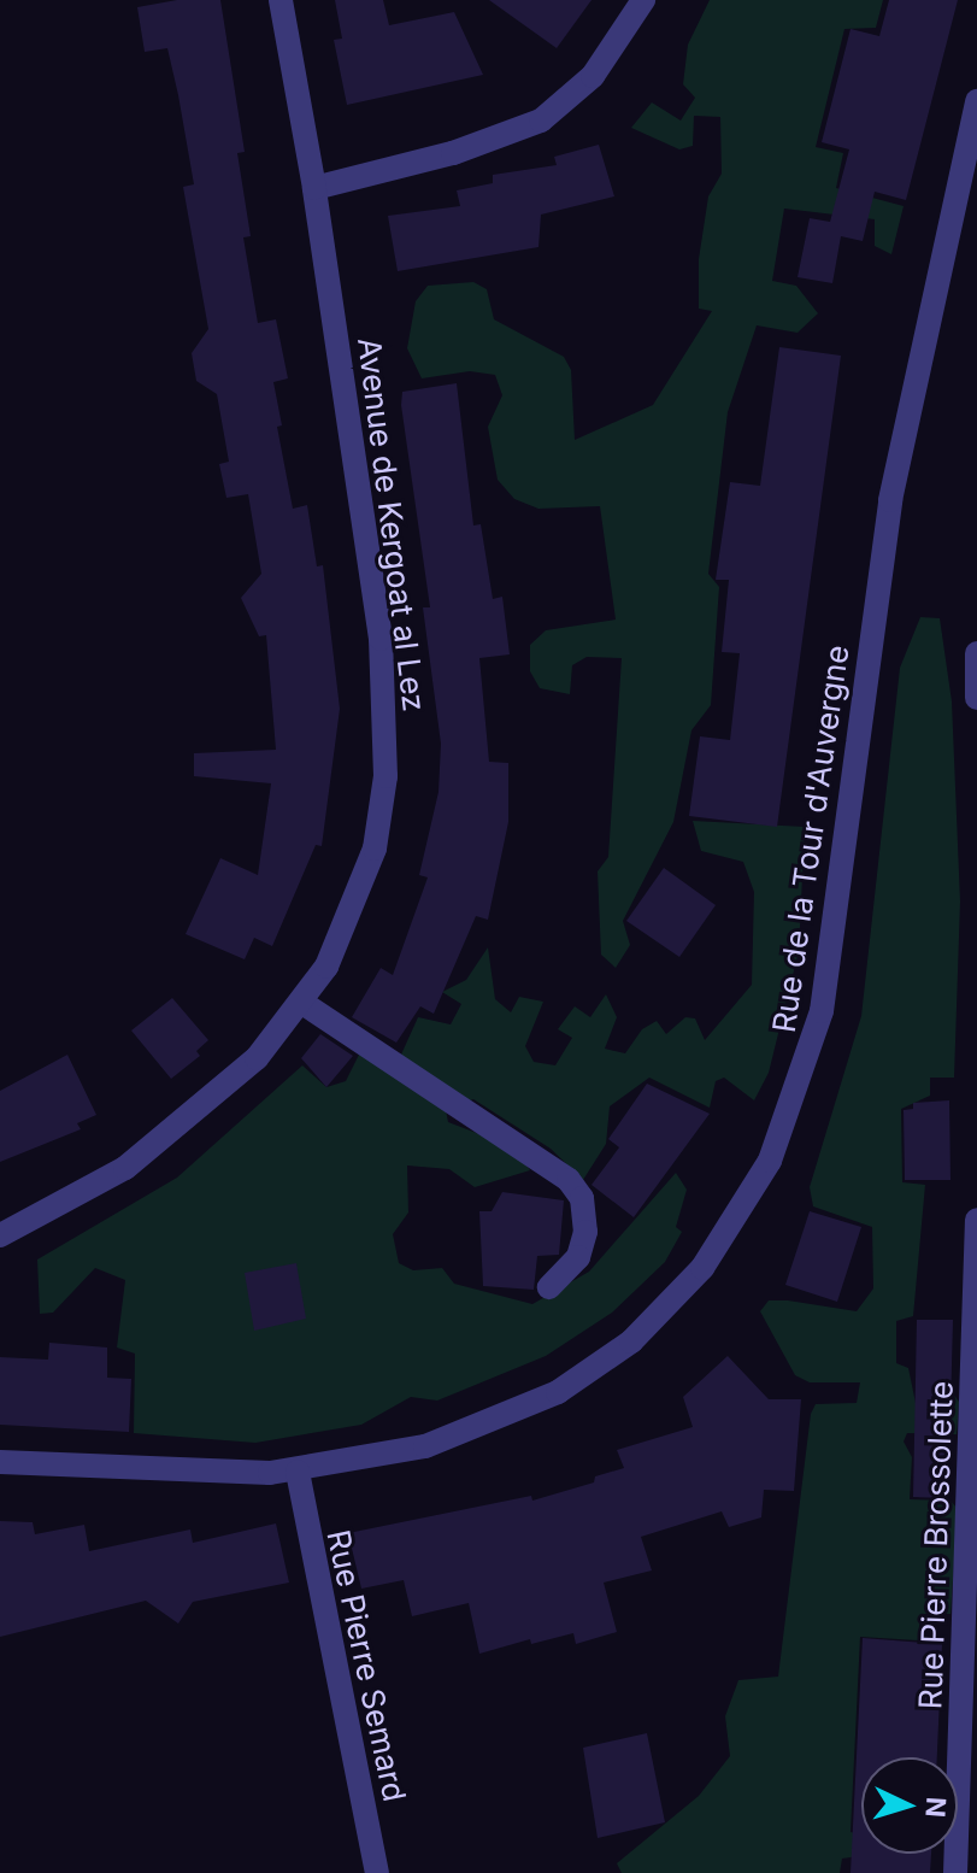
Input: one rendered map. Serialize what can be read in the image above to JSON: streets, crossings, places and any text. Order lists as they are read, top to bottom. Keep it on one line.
{"streets":{"street":["Avenue de Kergoat al Lez","Rue de la Tour d'Auvergne","Rue Pierre Brossolette","Rue Pierre Semard"]},"crossings":[["Rue de la Tour d'Auvergne","Rue Pierre Semard"]],"north":"right"}
